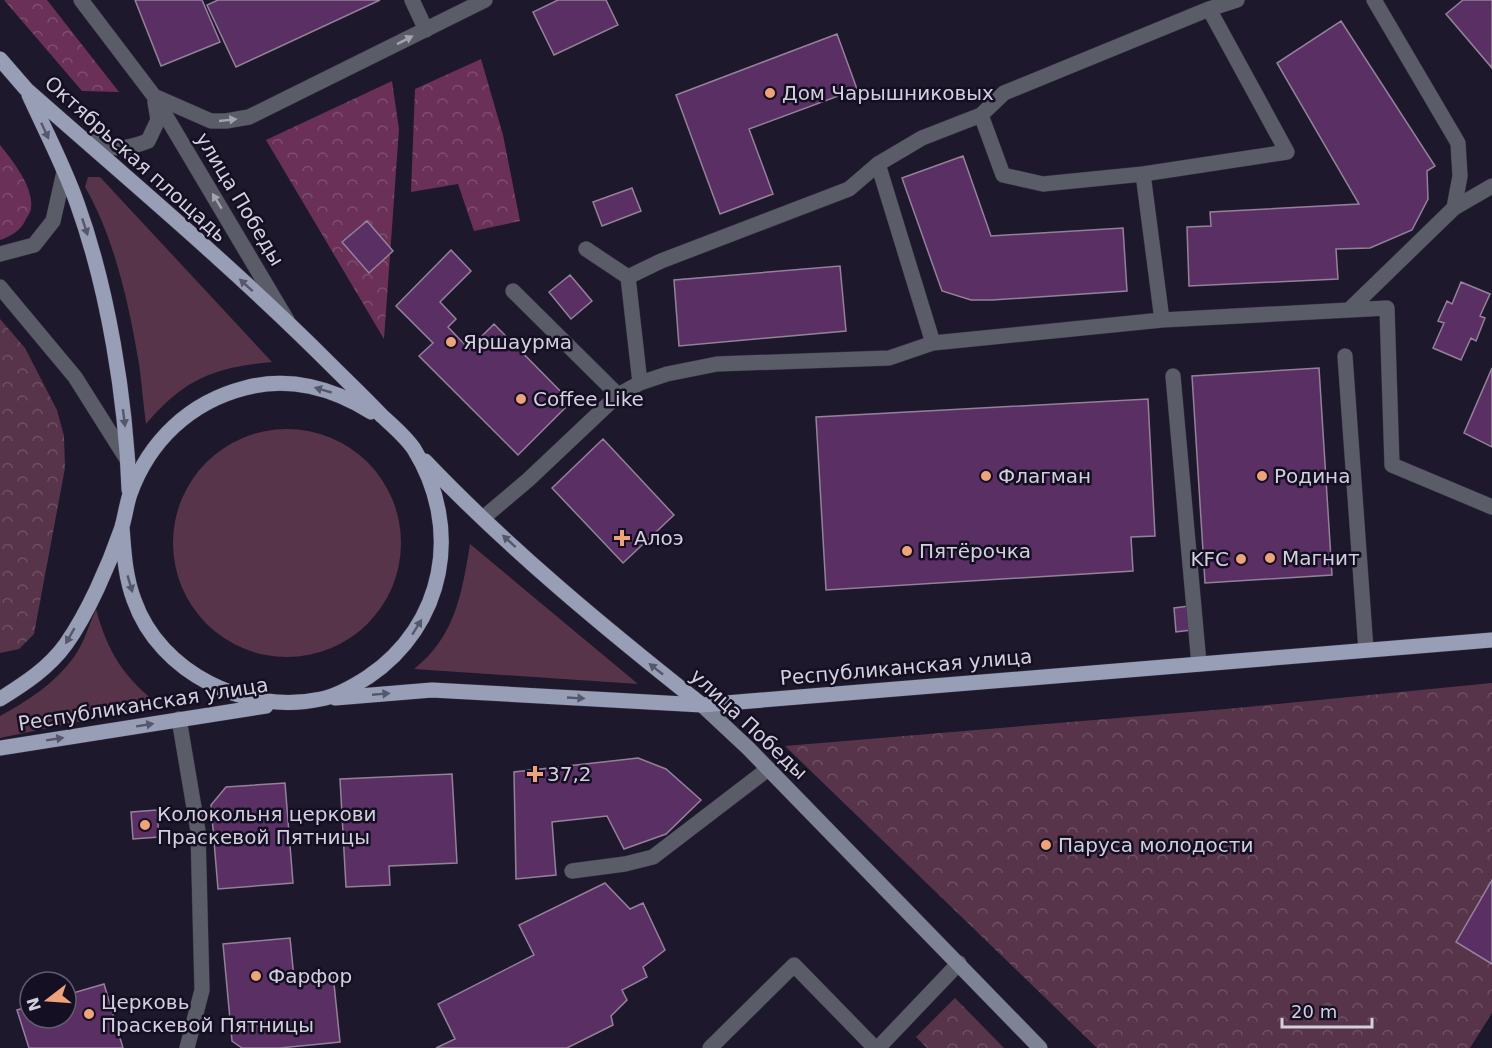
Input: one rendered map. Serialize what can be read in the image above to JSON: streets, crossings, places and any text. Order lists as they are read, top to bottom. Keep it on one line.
{"streets":{"main road":["Октябрьская площадь","улица Победы","Республиканская улица"]},"crossings":[["Октябрьская площадь","улица Победы"],["Октябрьская площадь","Республиканская улица"],["улица Победы","Республиканская улица"]],"one_way":["улица Победы","Республиканская улица"],"places":{"other":["Дом Чарышниковых","Яршаурма","Coffee Like","Флагман","Родина","Пятёрочка","Магнит","KFC","Колокольня церкови Праскевой Пятницы","Паруса молодости","Фарфор","Церковь Праскевой Пятницы"],"health":["Алоэ","37,2"]},"scale_bar":"20 m","north":"left"}
